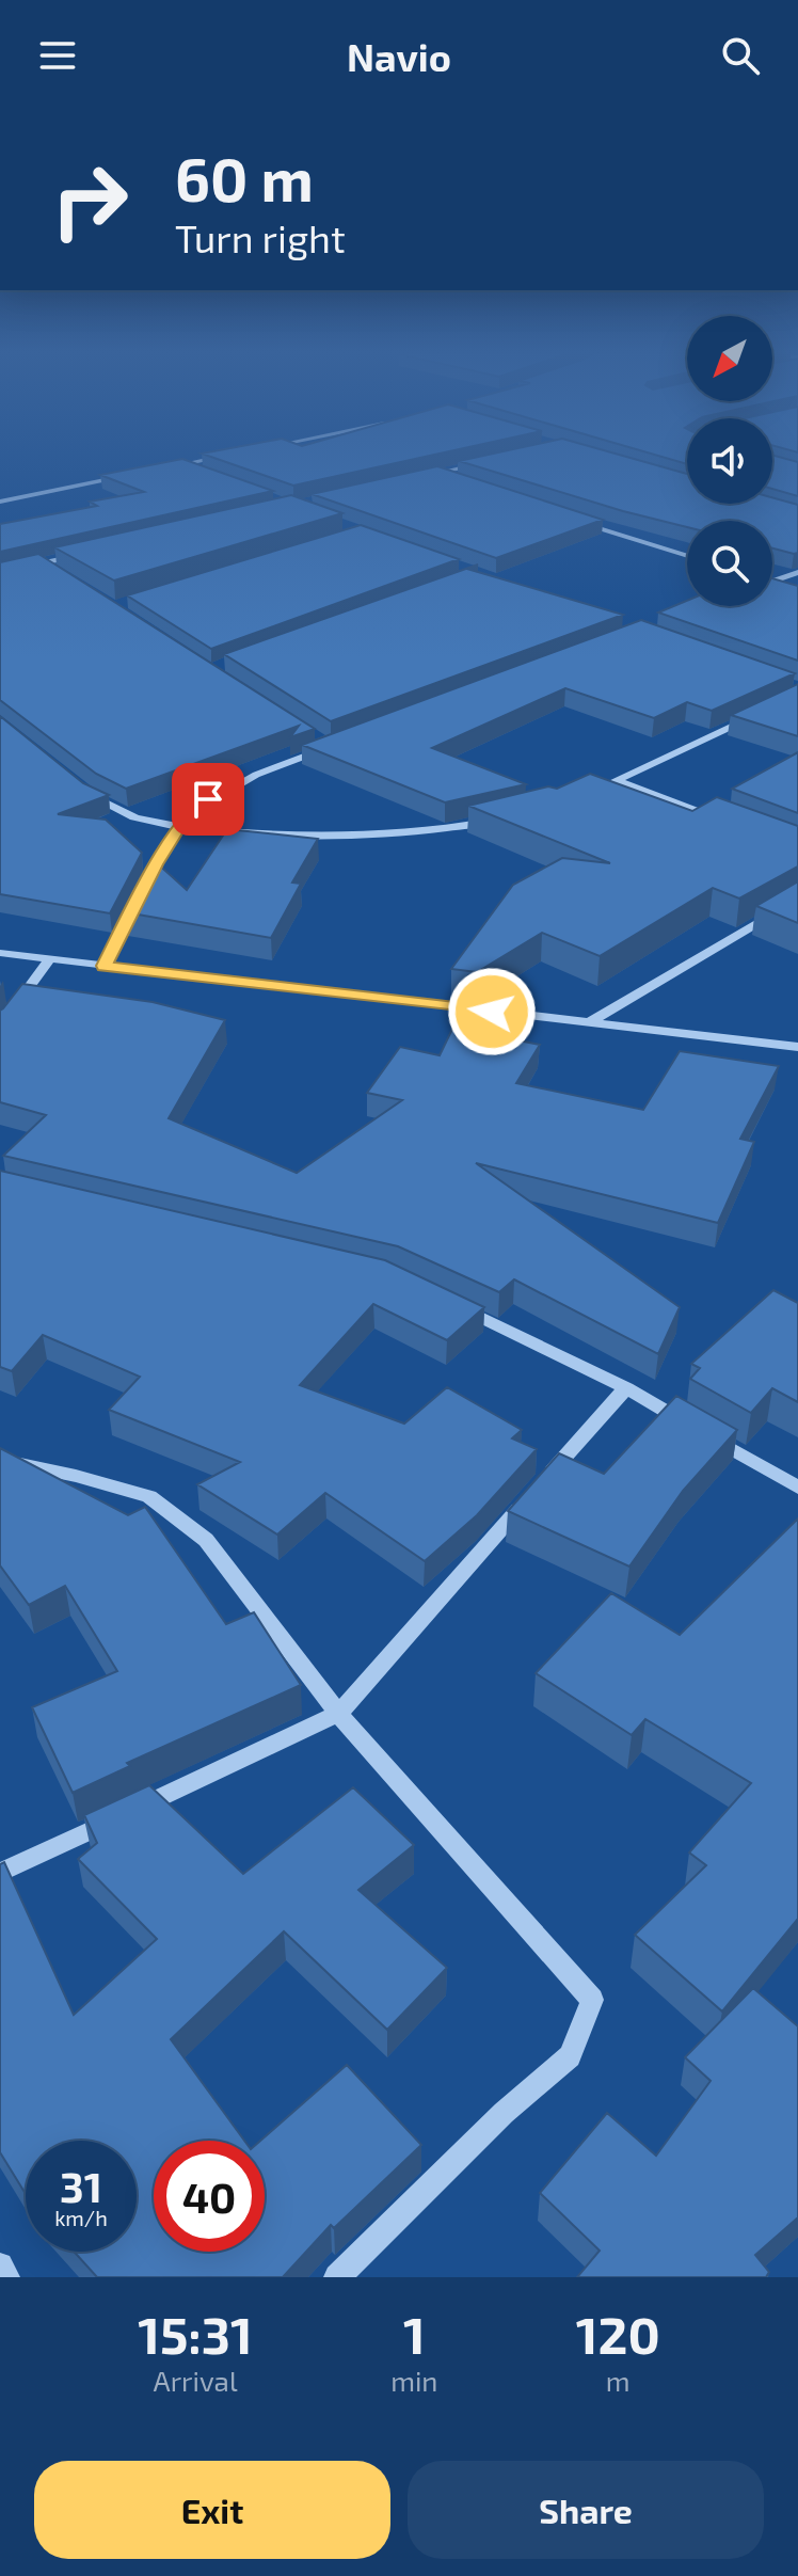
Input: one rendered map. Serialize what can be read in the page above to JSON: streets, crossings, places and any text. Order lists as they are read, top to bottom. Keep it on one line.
{"north":"bottom left","page":{"header":"Navio","turn":["60 m","Turn right"],"speed":"31 km/h","limit":"40","eta":["15:31","Arrival","1","min","120","m"],"buttons":["Exit","Share"]}}
